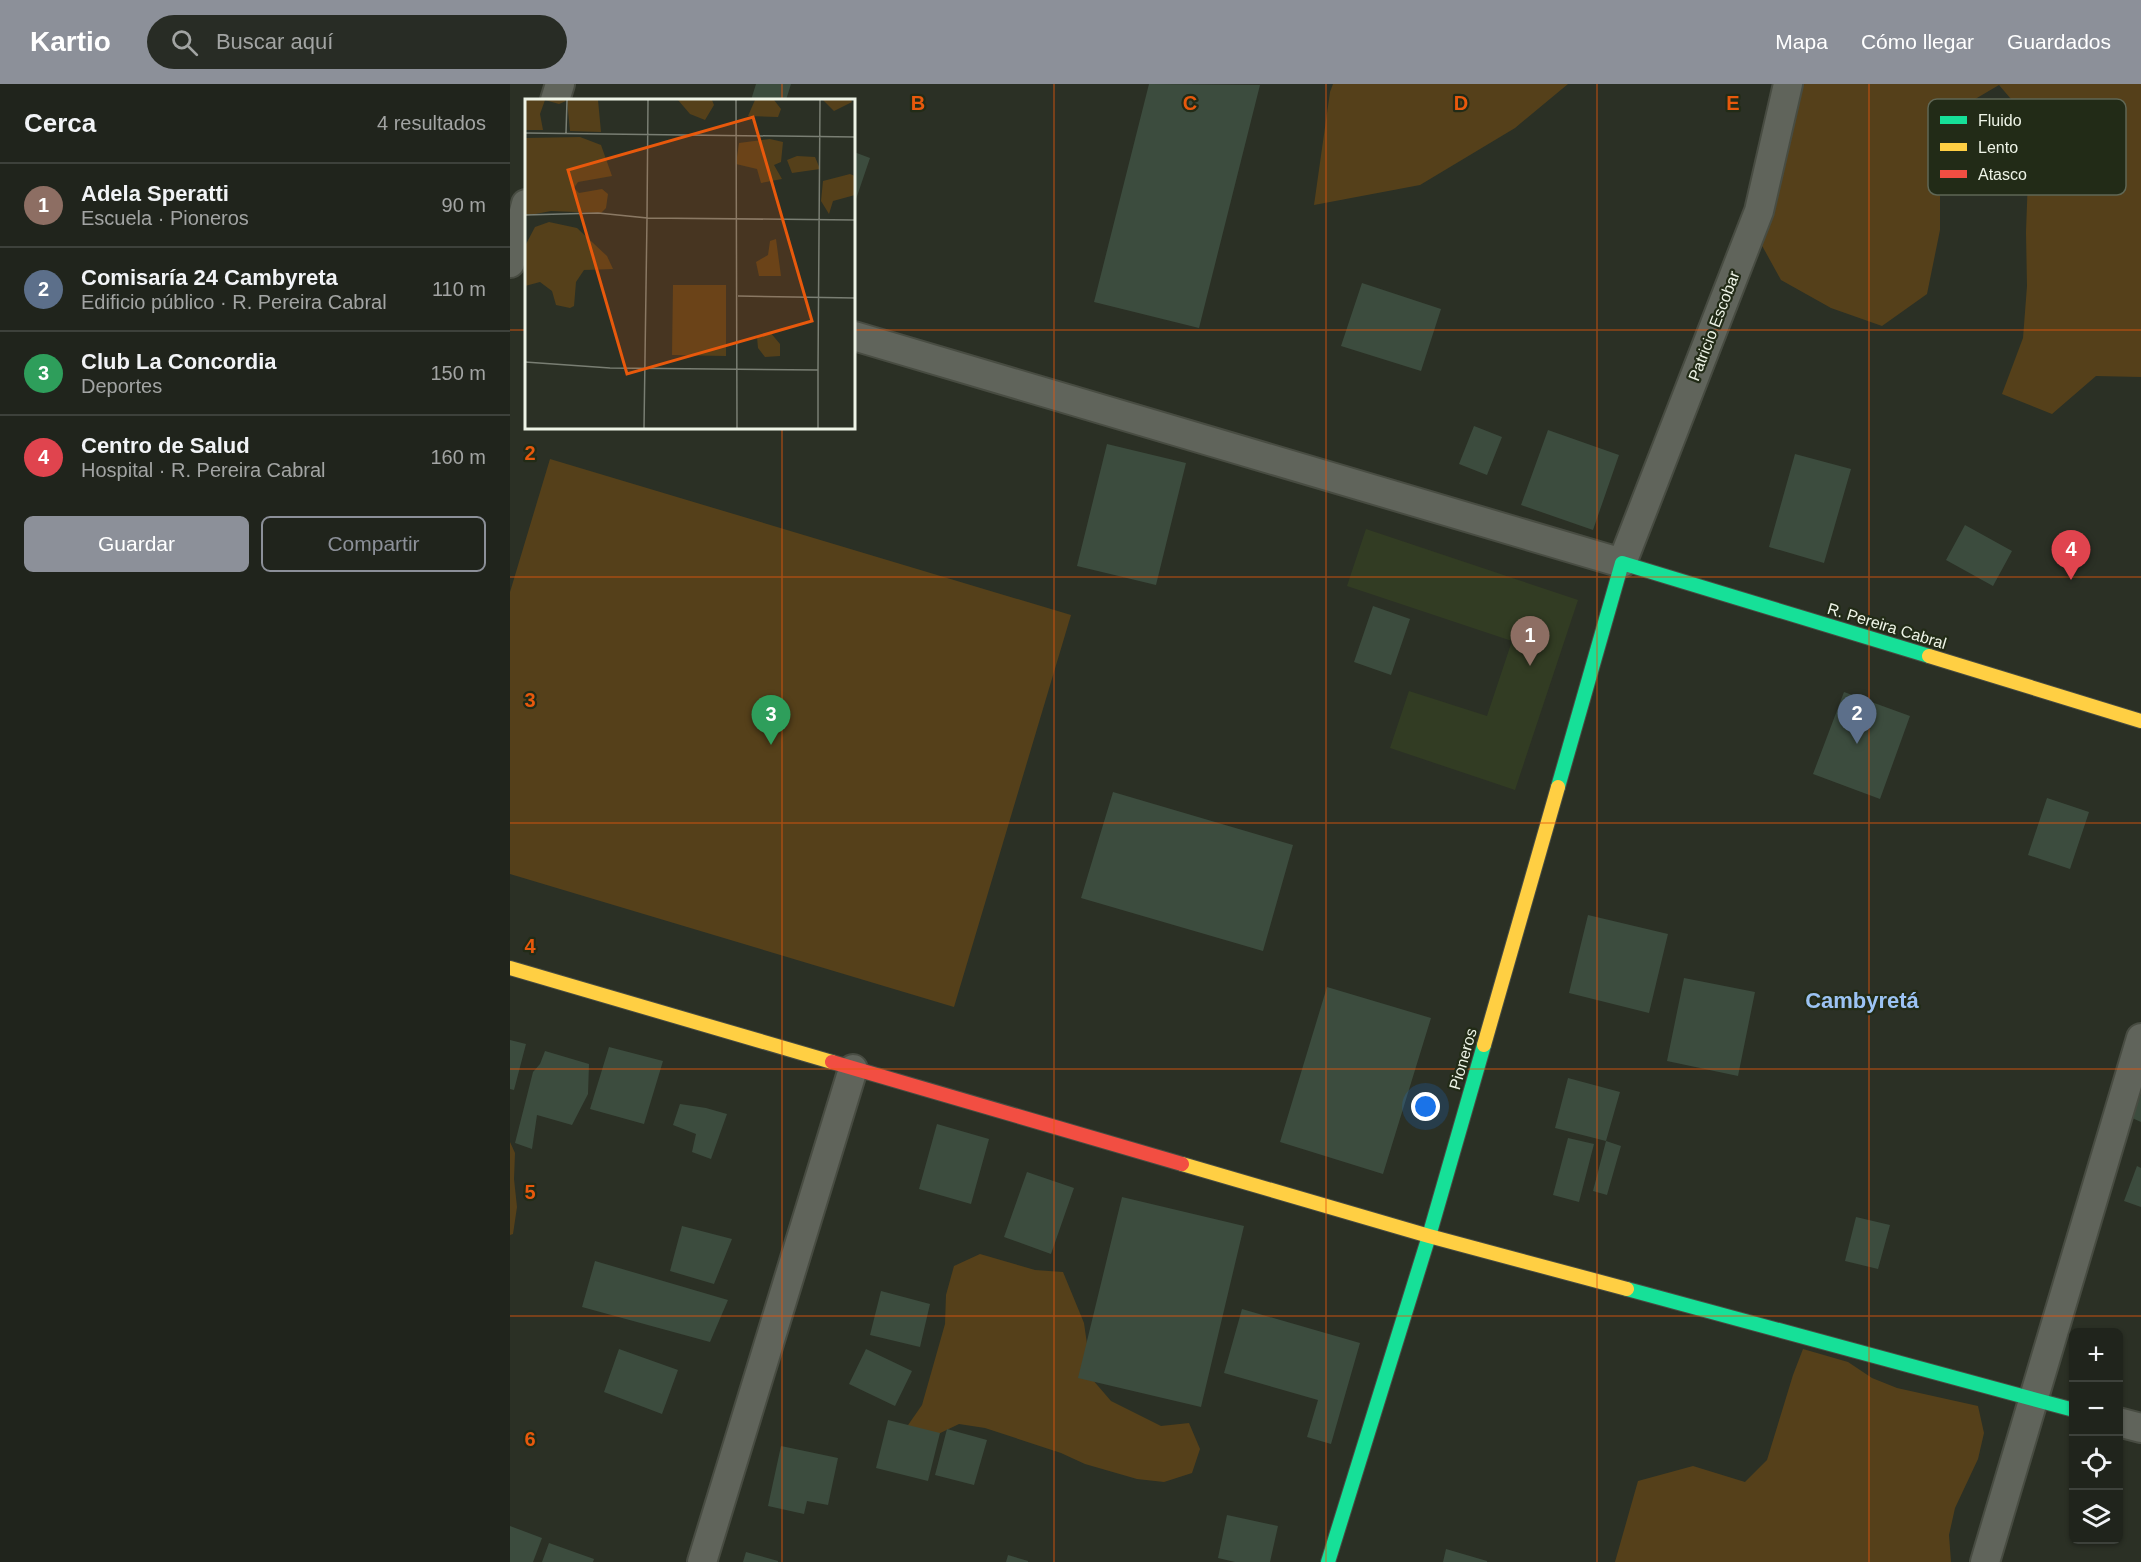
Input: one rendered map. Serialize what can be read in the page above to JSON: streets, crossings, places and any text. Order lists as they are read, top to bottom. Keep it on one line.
{"streets":{"street":["Patricio Escobar","R. Pereira Cabral","Pioneros"]},"crossings":[["Patricio Escobar","R. Pereira Cabral"],["Patricio Escobar","Pioneros"],["R. Pereira Cabral","Pioneros"]],"districts":["Cambyretá"],"legend":["Fluido","Lento","Atasco"],"page":{"header":"Kartio","search":"Buscar aquí","nav":["Mapa","Cómo llegar","Guardados"],"heading":["Cerca","4 resultados"],"list":[{"mark":"1","name":"Adela Speratti","note":"Escuela · Pioneros","value":"90 m"},{"mark":"2","name":"Comisaría 24 Cambyreta","note":"Edificio público · R. Pereira Cabral","value":"110 m"},{"mark":"3","name":"Club La Concordia","note":"Deportes","value":"150 m"},{"mark":"4","name":"Centro de Salud","note":"Hospital · R. Pereira Cabral","value":"160 m"}],"buttons":["Guardar","Compartir"],"pins":["4","1","2","3"],"map_buttons":["+","−"]},"grid":{"columns":["B","C","D","E"],"rows":["2","3","4","5","6"]}}
